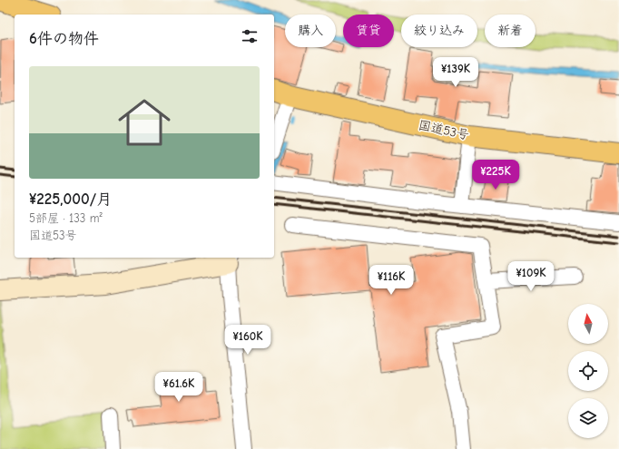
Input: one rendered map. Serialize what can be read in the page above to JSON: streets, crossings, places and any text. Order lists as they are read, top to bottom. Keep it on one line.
{"streets":{"highway":["国道53号"]},"north":"top","page":{"chip":["購入","賃貸","絞り込み","新着"],"heading":"6件の物件","price":["¥139K","¥225K","¥109K","¥116K","¥160K","¥61.6K"],"list":[{"name":"¥225,000/月","note":"5部屋 · 133 m² · 国道53号"}]}}
